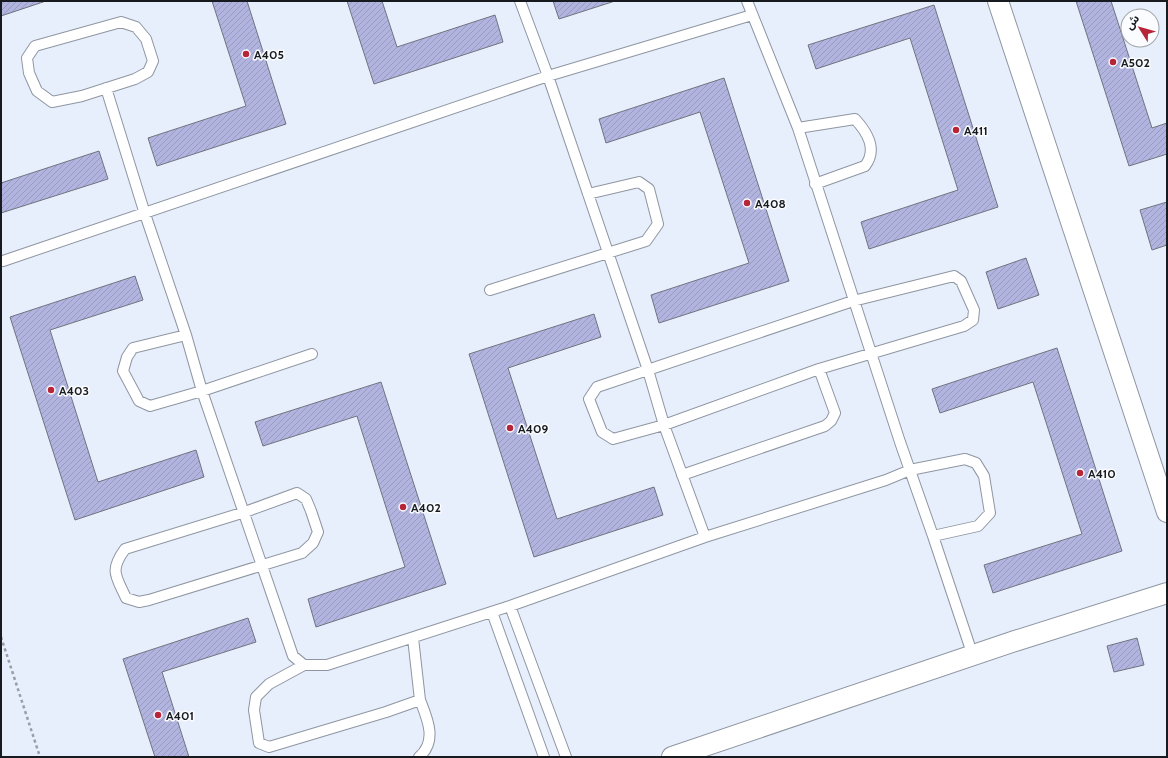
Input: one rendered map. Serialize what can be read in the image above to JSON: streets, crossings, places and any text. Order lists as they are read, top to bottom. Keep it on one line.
{"places":["A405","A502","A411","A408","A403","A409","A410","A402","A401"],"north":"top left"}
